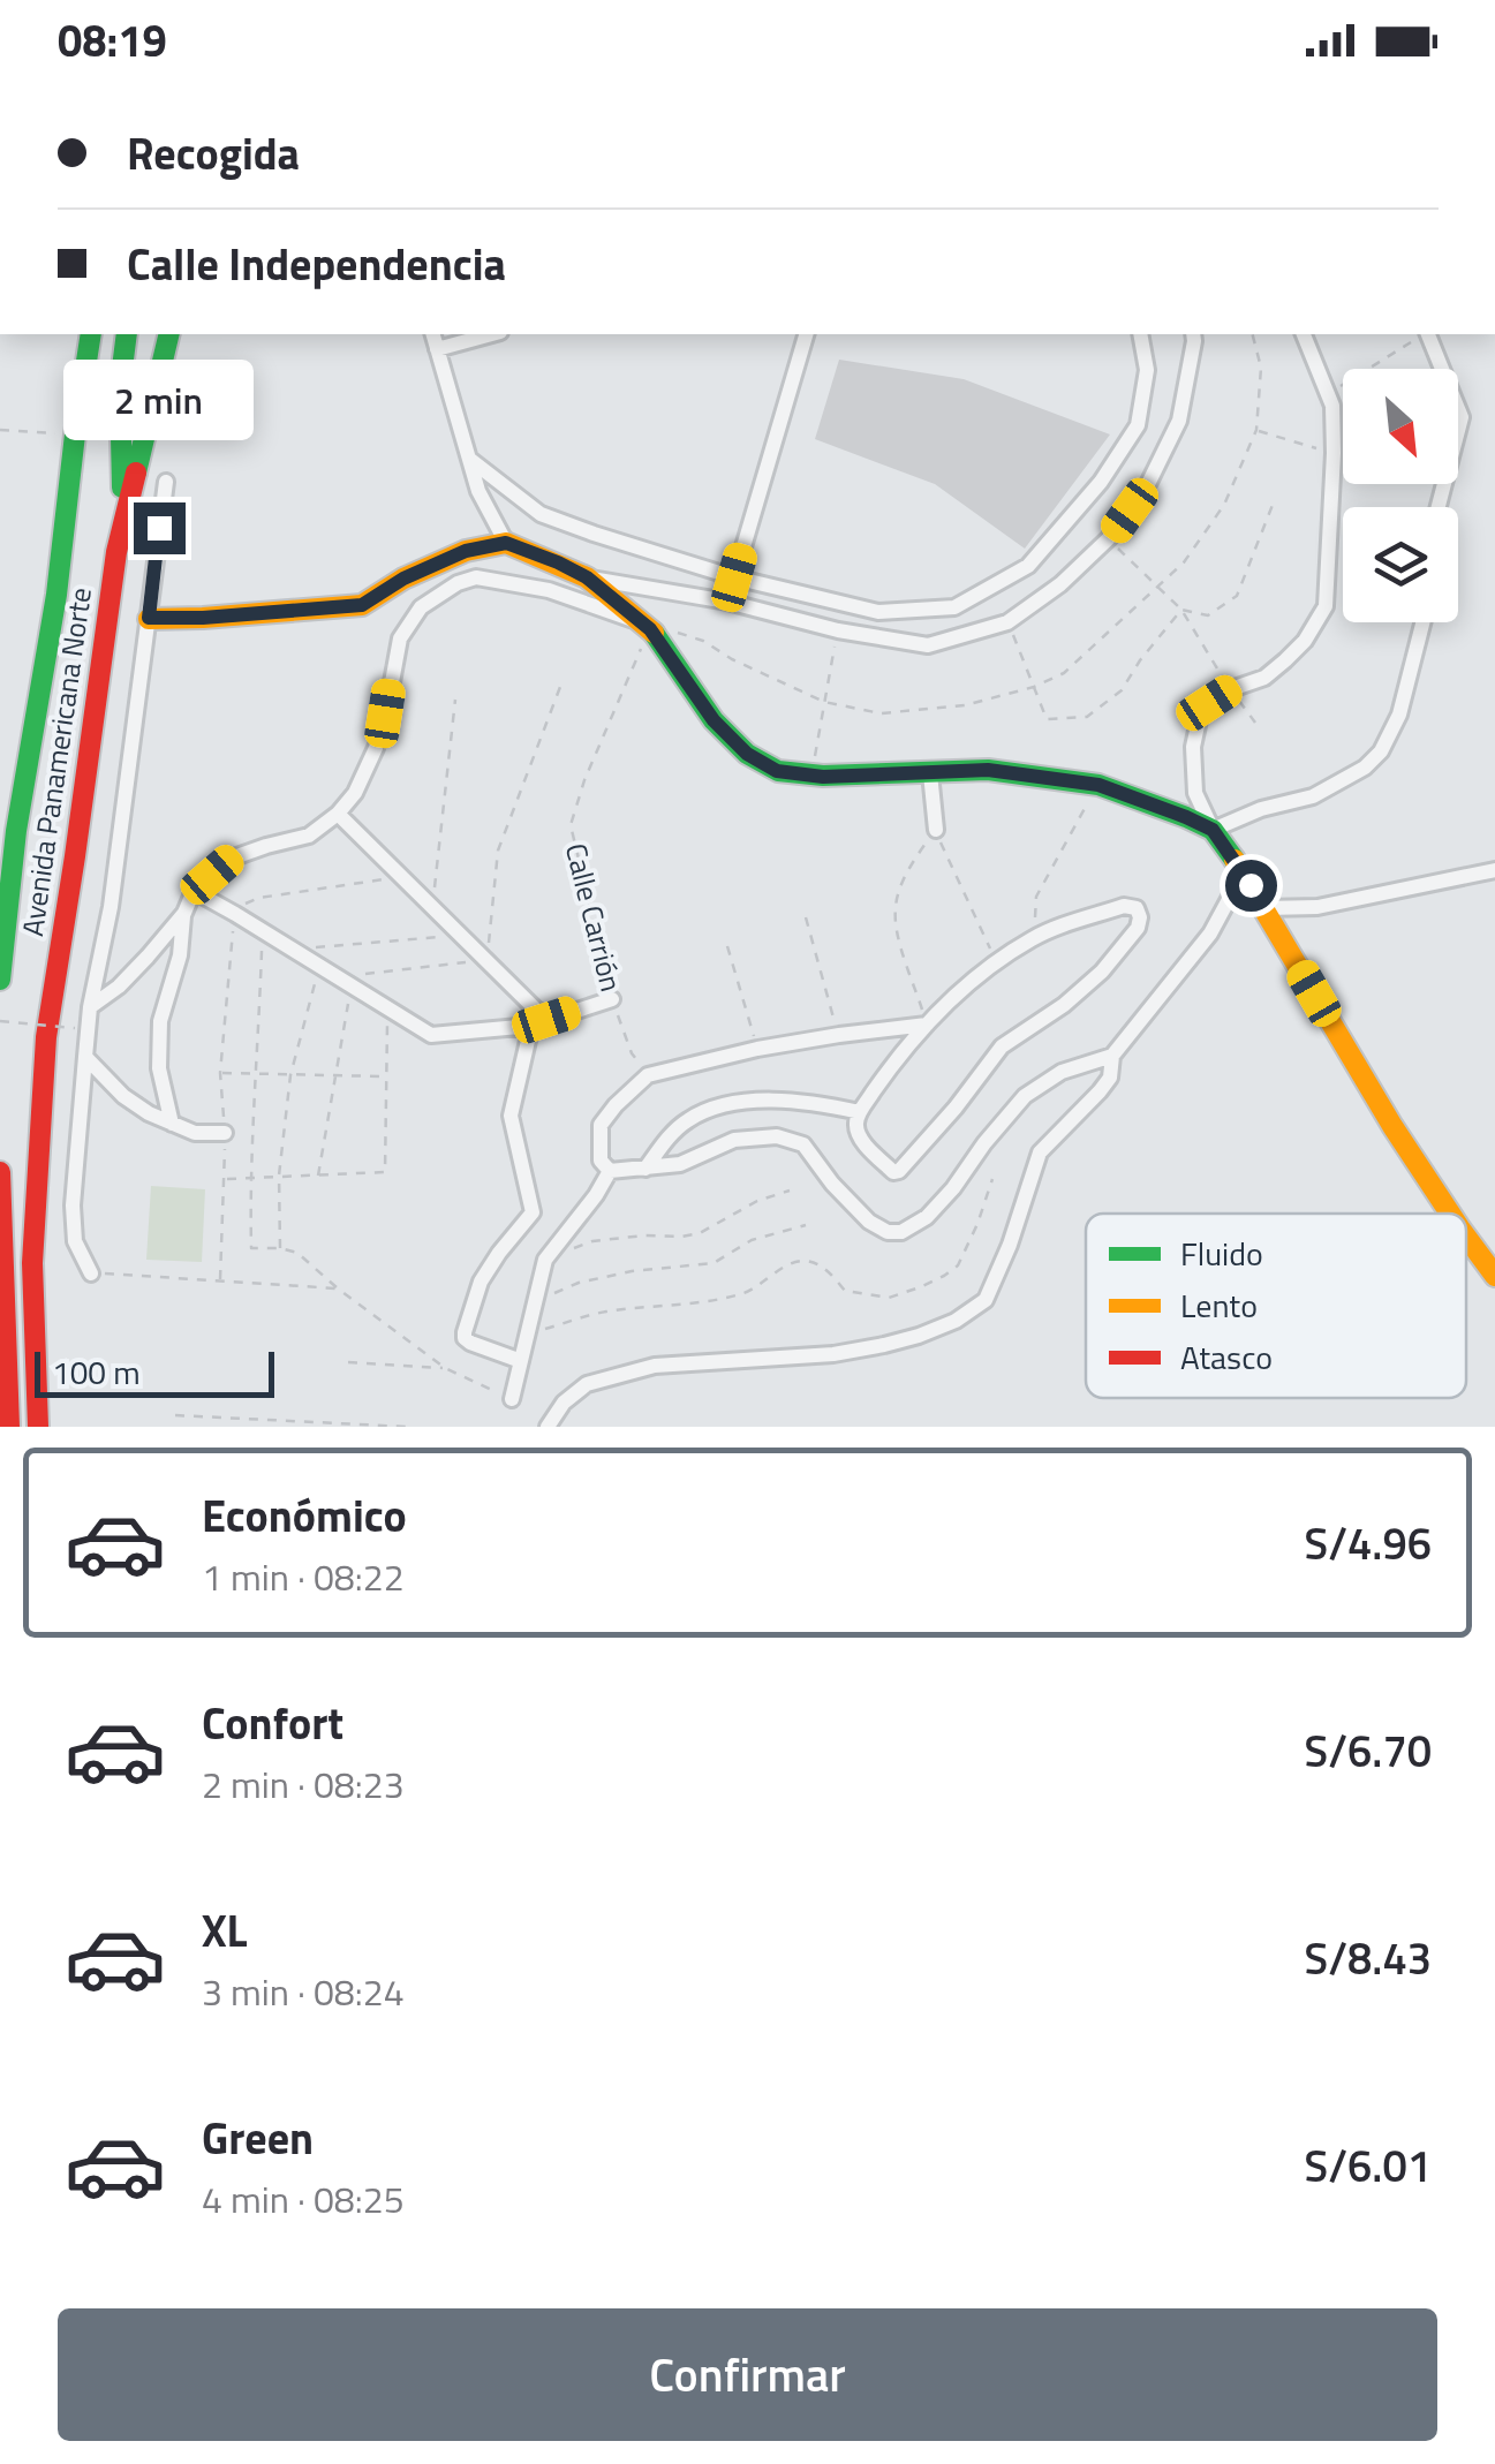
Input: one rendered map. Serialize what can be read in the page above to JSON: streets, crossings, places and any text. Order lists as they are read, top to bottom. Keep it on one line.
{"streets":{"main road":["Avenida Panamericana Norte"],"path":["Calle Carrión"]},"legend":["Fluido","Lento","Atasco"],"scale_bar":"100 m","north":"bottom right","page":{"status":"08:19","banner":["Recogida","Calle Independencia"],"bubble":"2 min","scale":"100 m","list":[{"name":"Económico","note":"1 min · 08:22","value":"S/4.96"},{"name":"Confort","note":"2 min · 08:23","value":"S/6.70"},{"name":"XL","note":"3 min · 08:24","value":"S/8.43"},{"name":"Green","note":"4 min · 08:25","value":"S/6.01"}],"buttons":"Confirmar"}}
